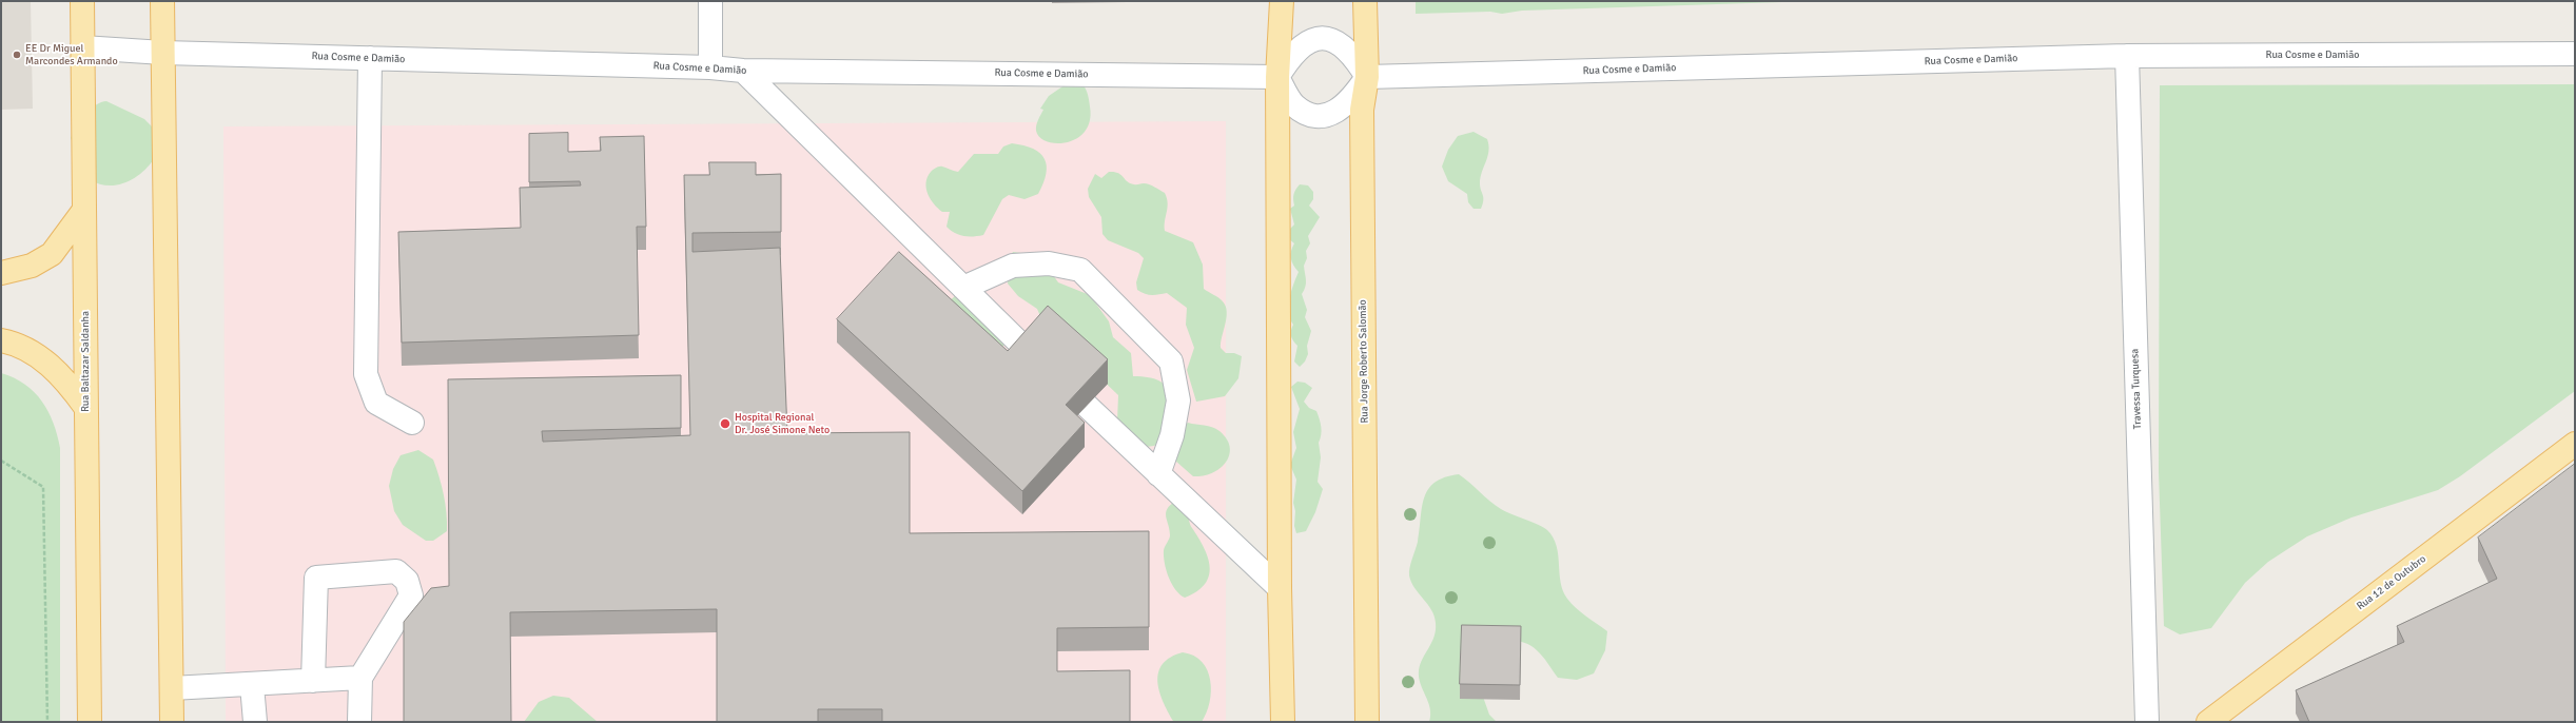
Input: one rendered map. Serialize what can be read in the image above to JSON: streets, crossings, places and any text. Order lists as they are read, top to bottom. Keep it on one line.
{"streets":{"main road":["Rua Baltazar Saldanha","Rua Jorge Roberto Salomão","Rua 12 de Outubro"],"street":["Rua Cosme e Damião","Travessa Turquesa"]},"crossings":[["Rua Cosme e Damião","Rua Baltazar Saldanha"],["Rua Cosme e Damião","Rua Jorge Roberto Salomão"],["Rua Cosme e Damião","Travessa Turquesa"]],"places":["EE Dr Miguel Marcondes Armando","Hospital Regional Dr. José Simone Neto"]}
